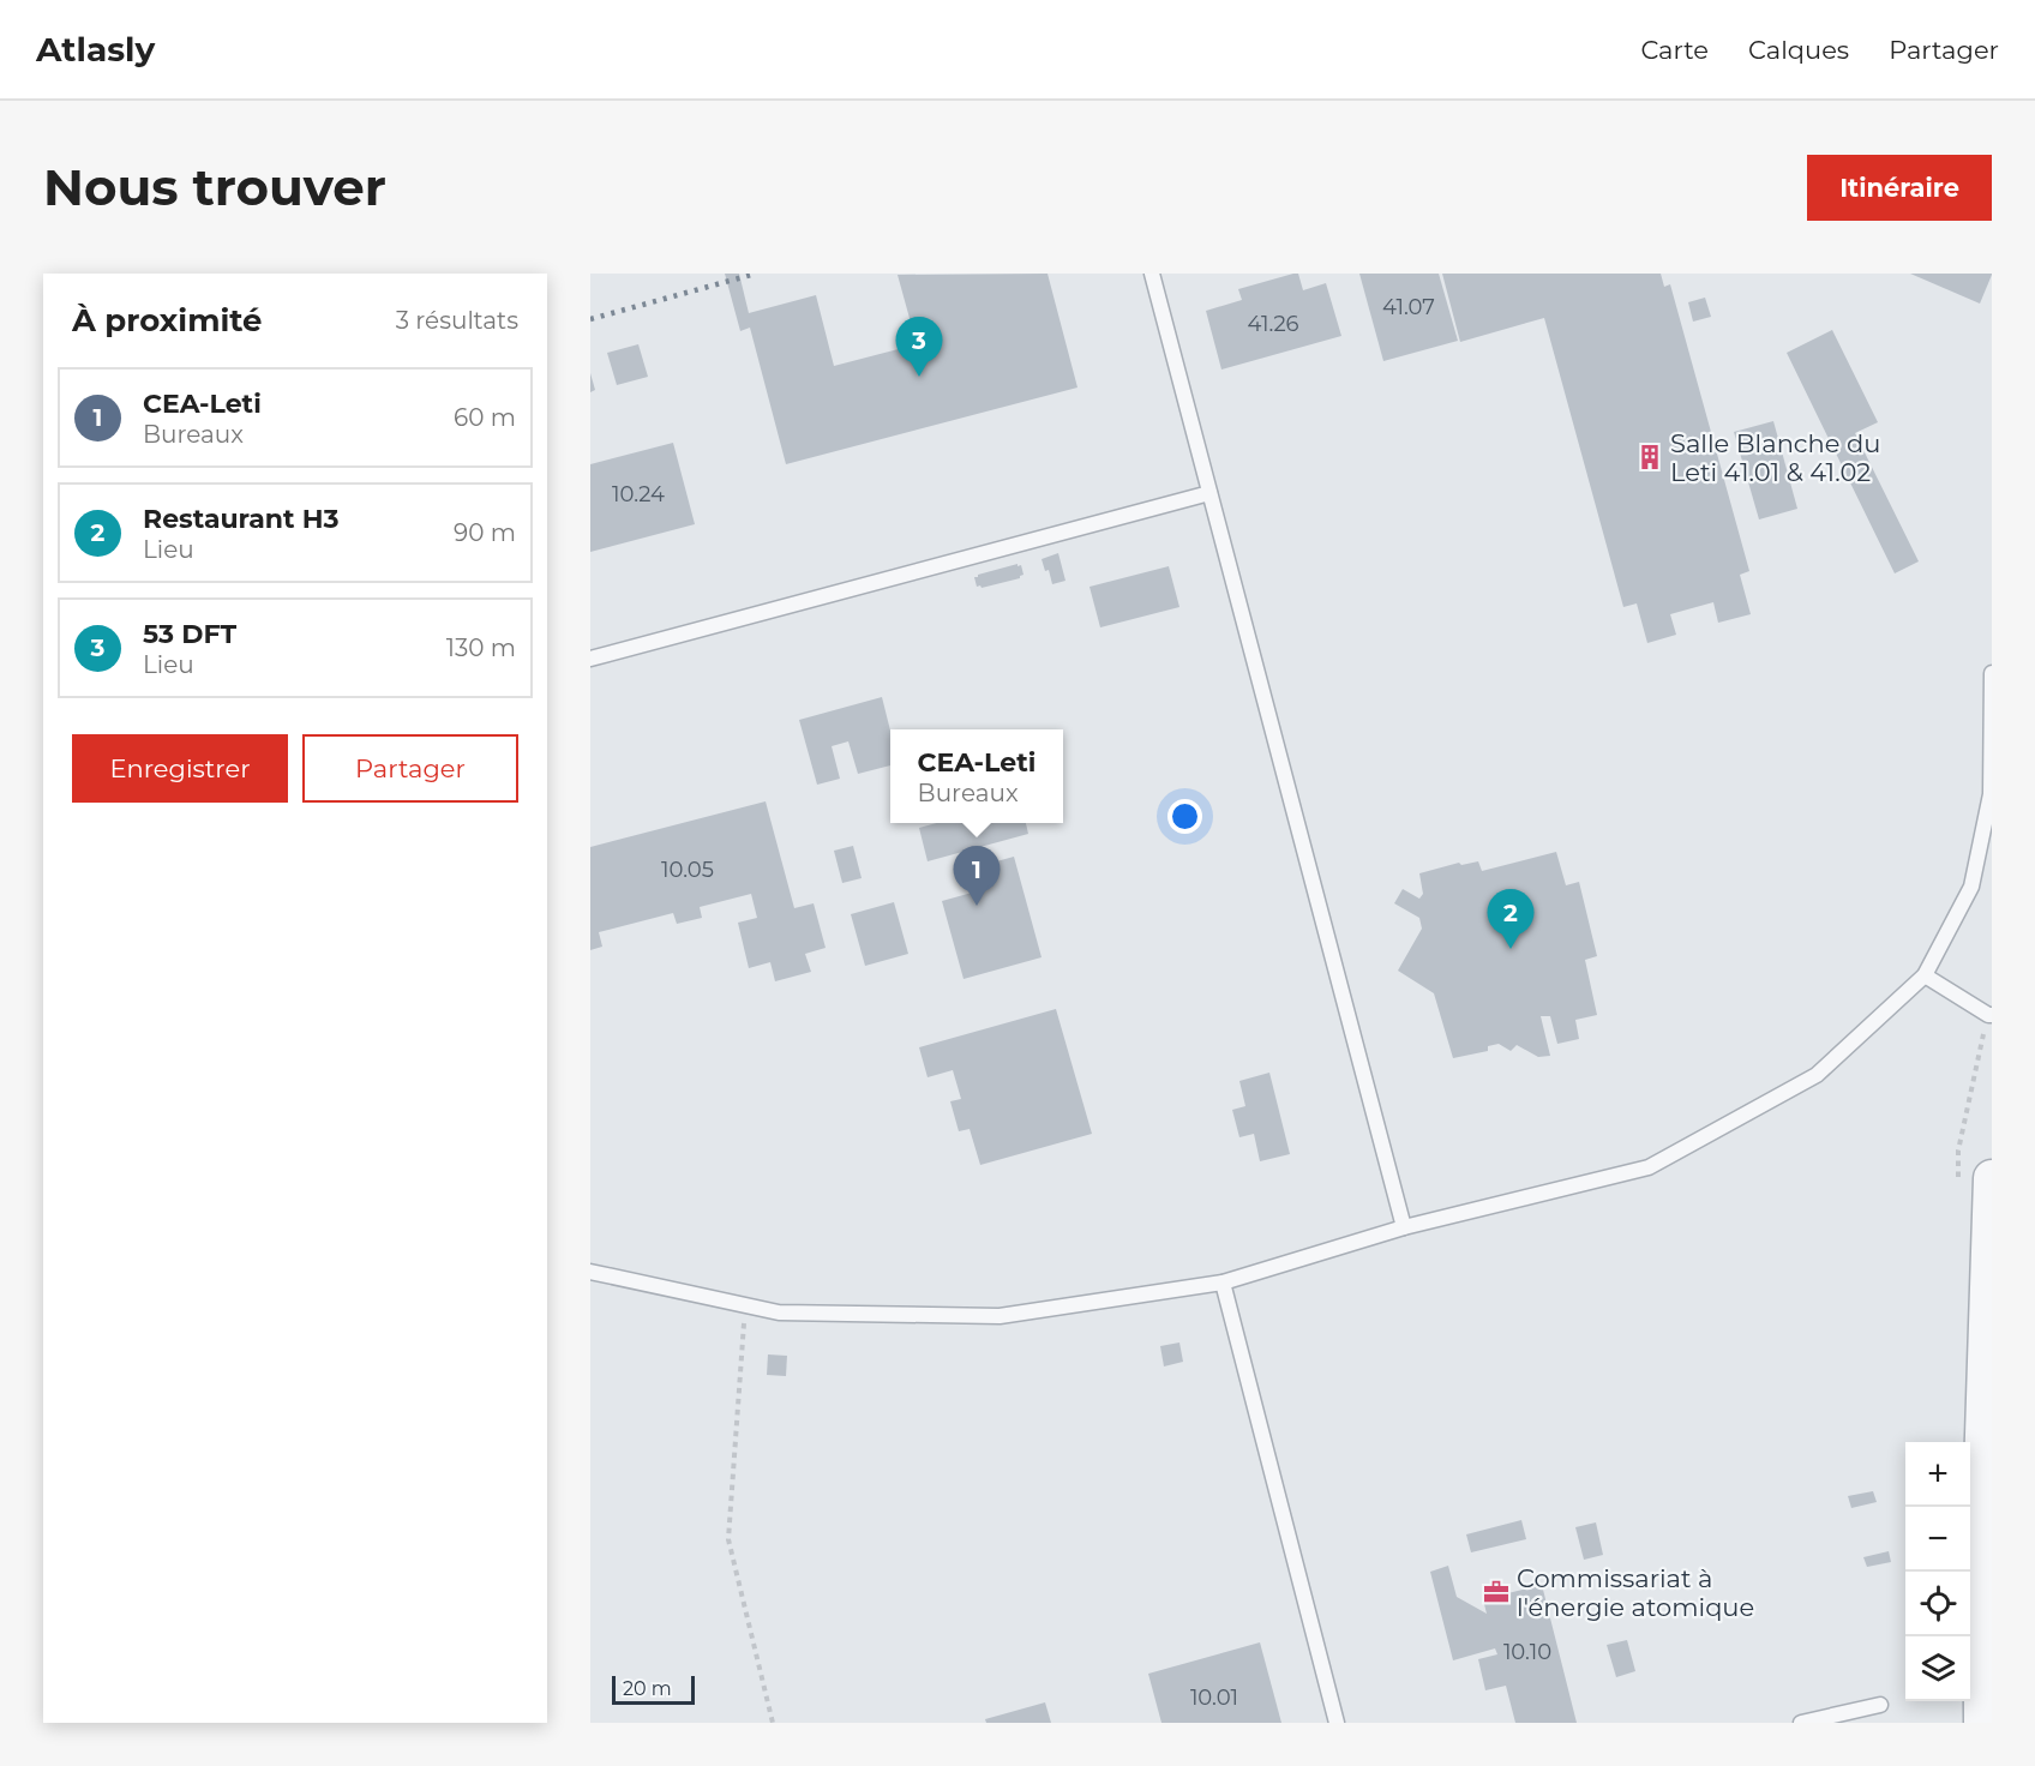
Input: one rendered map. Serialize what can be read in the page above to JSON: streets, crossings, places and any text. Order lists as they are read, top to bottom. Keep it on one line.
{"places":{"building":["Salle Blanche du Leti 41.01 & 41.02"],"office":["Commissariat à l'énergie atomique"]},"house_numbers":["41.07","41.26","10.24","10.05","10.10","10.01"],"scale_bar":"20 m","page":{"header":"Atlasly","nav":["Carte","Calques","Partager"],"buttons":["Itinéraire",["Enregistrer","Partager"]],"title":"Nous trouver","heading":["À proximité","3 résultats"],"pins":["3","1","2"],"list":[{"mark":"1","name":"CEA-Leti","note":"Bureaux","value":"60 m"},{"mark":"2","name":"Restaurant H3","note":"Lieu","value":"90 m"},{"mark":"3","name":"53 DFT","note":"Lieu","value":"130 m"}],"popup":["CEA-Leti","Bureaux"],"map_buttons":["+","−"],"scale":"20 m"}}
